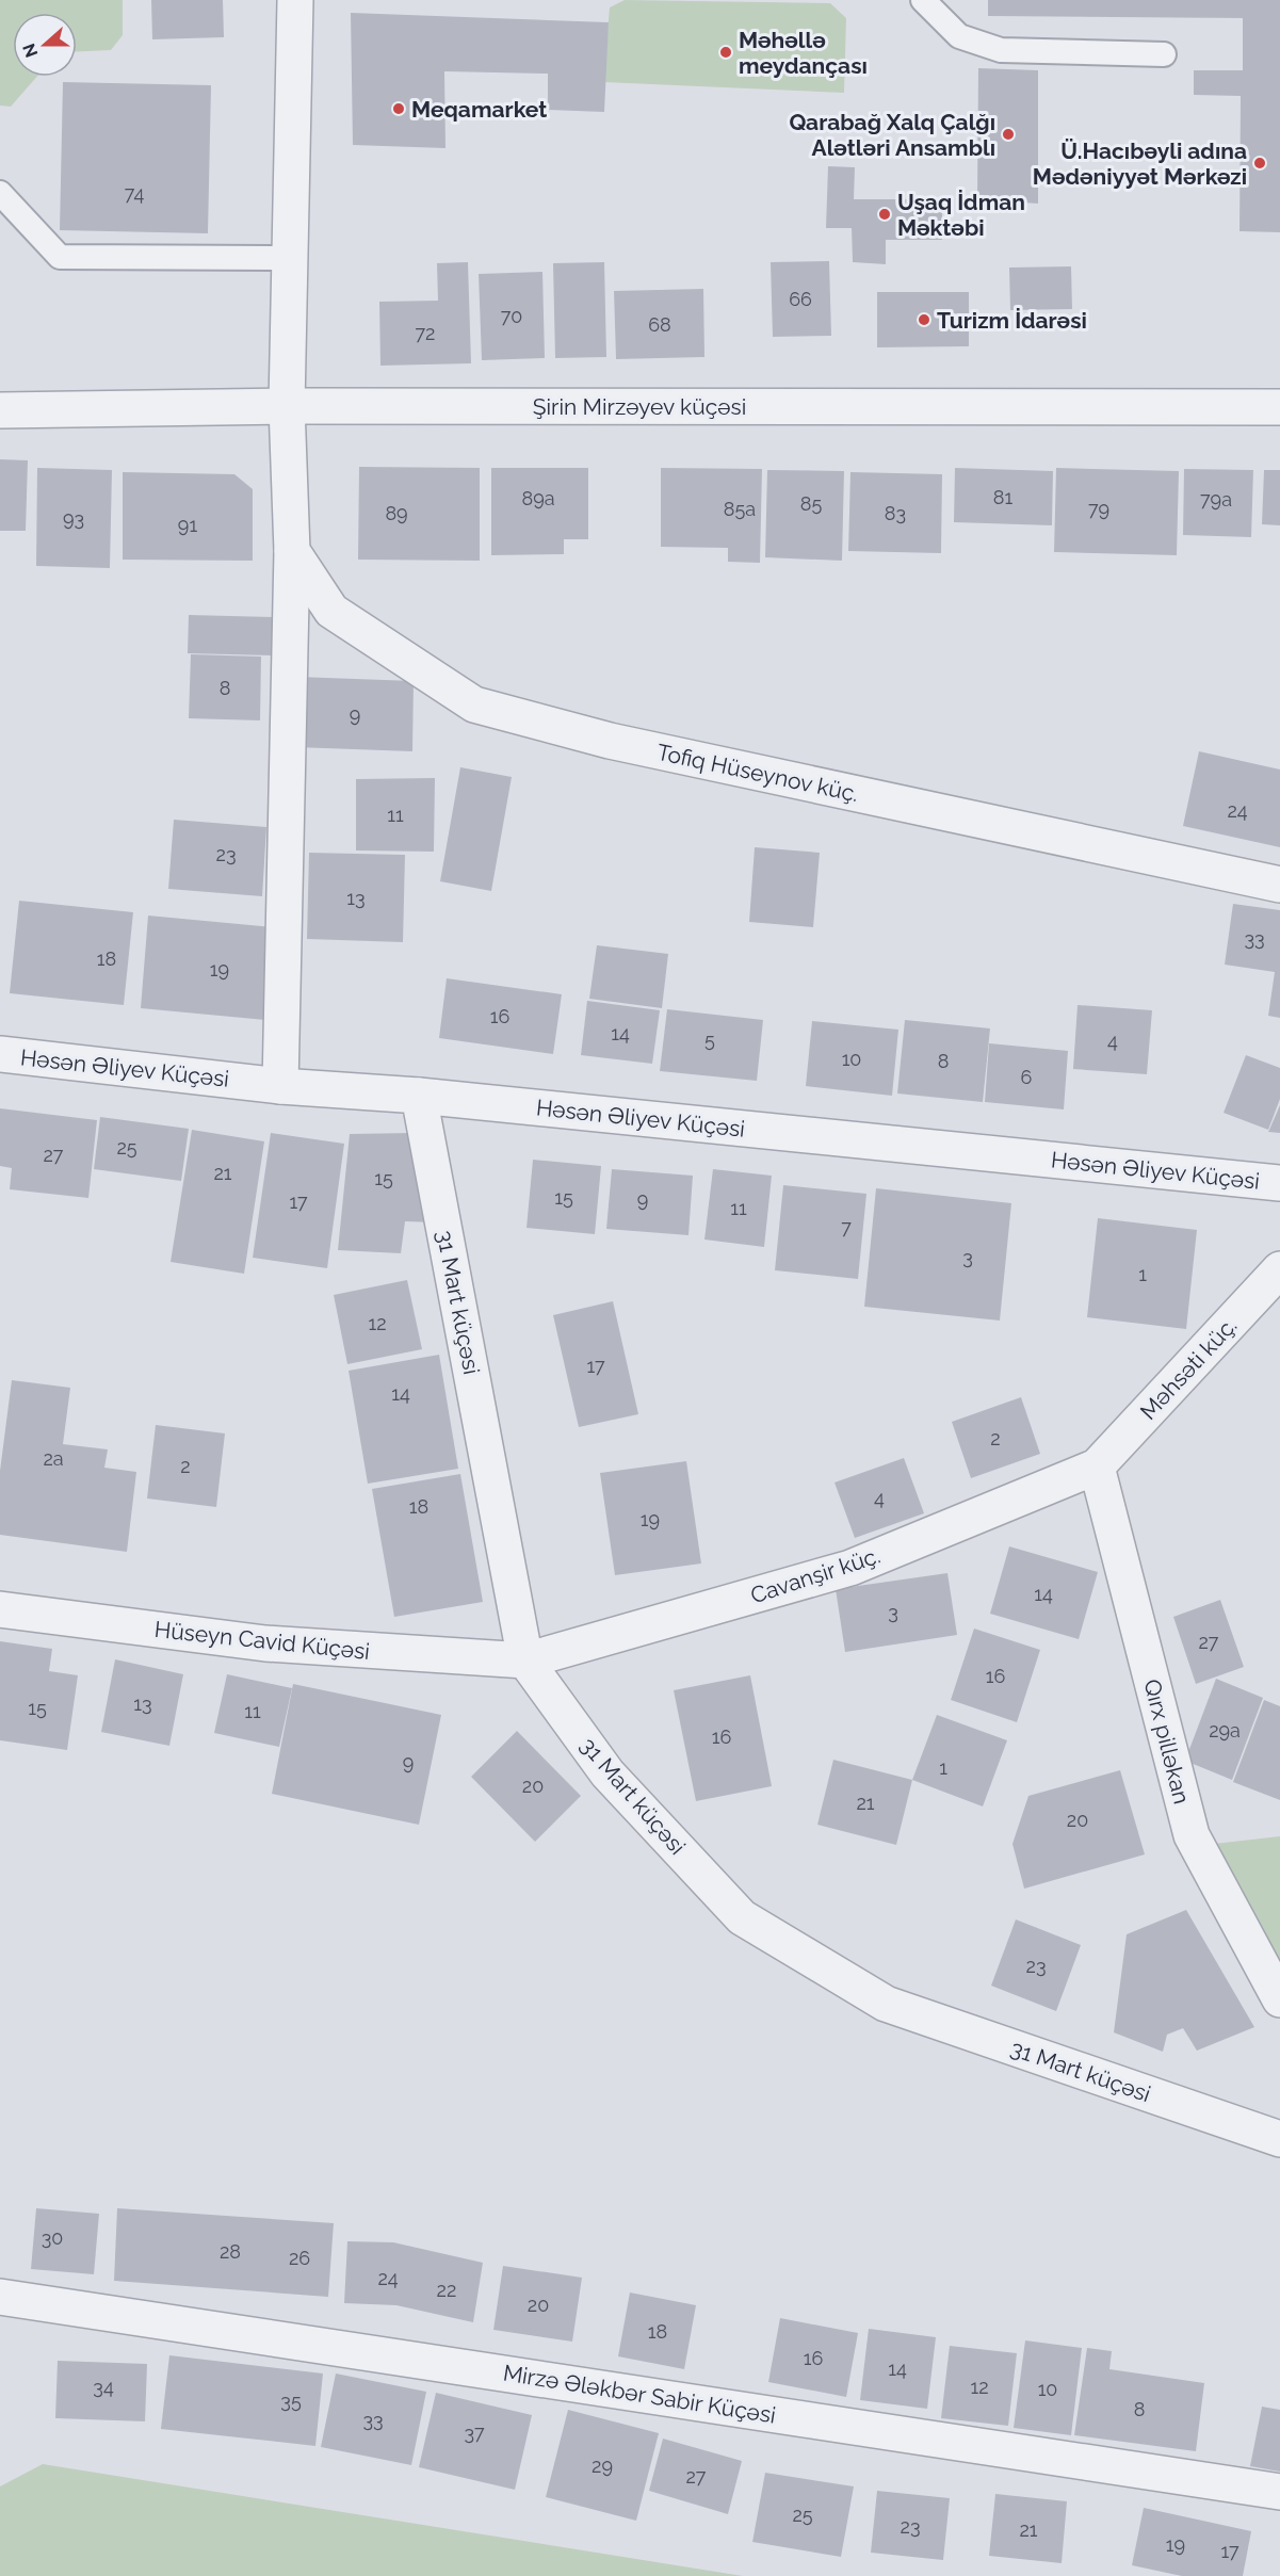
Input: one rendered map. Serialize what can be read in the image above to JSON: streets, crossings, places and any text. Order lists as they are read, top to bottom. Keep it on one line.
{"streets":{"street":["Şirin Mirzəyev küçəsi","Tofiq Hüseynov küç.","Həsən Əliyev Küçəsi","31 Mart küçəsi","Məhsəti küç.","Cavanşir küç.","Hüseyn Cavid Küçəsi","Qırx pilləkan","Mirzə Ələkbər Sabir Küçəsi"]},"crossings":[["Həsən Əliyev Küçəsi","31 Mart küçəsi"],["31 Mart küçəsi","Cavanşir küç."],["31 Mart küçəsi","Hüseyn Cavid Küçəsi"],["Məhsəti küç.","Cavanşir küç."],["Məhsəti küç.","Qırx pilləkan"],["Cavanşir küç.","Hüseyn Cavid Küçəsi"],["Cavanşir küç.","Qırx pilləkan"]],"places":["Məhəllə meydançası","Meqamarket","Qarabağ Xalq Çalğı Alətləri Ansamblı","Ü.Hacıbəyli adına Mədəniyyət Mərkəzi","Uşaq İdman Məktəbi","Turizm İdarəsi"],"house_numbers":["74","66","70","68","72","81","89a","79a","85","85a","79","89","83","93","91","8","9","24","11","23","13","33","18","19","16","14","5","4","10","8","6","25","27","21","15","15","9","17","11","7","3","1","12","17","14","2","2a","2","4","18","19","14","3","27","16","13","15","11","29a","16","9","1","20","21","20","23","30","28","26","24","22","20","18","16","14","34","12","10","35","8","33","37","29","27","25","23","21","19","17"],"north":"left"}
